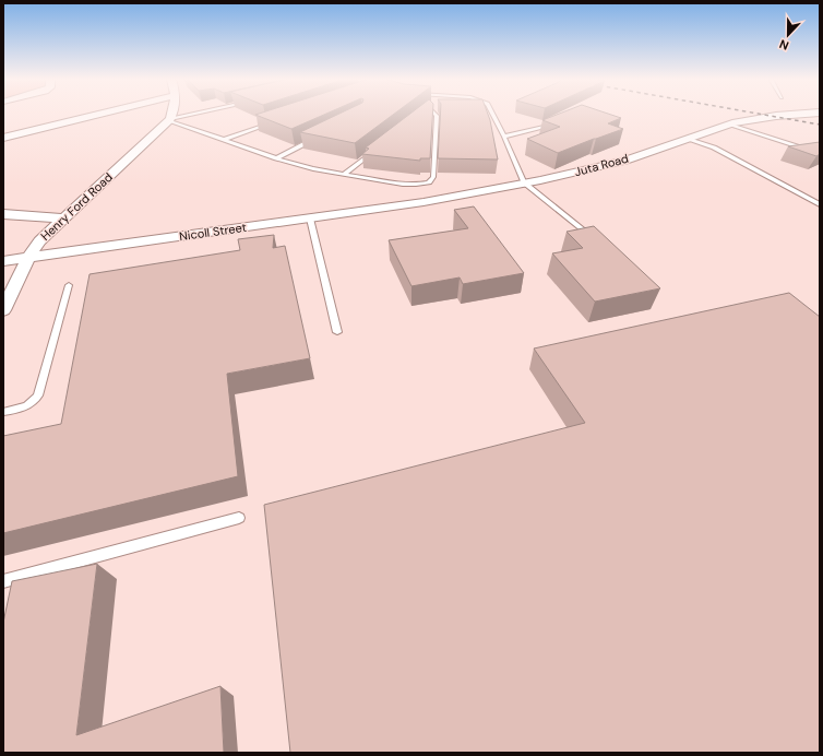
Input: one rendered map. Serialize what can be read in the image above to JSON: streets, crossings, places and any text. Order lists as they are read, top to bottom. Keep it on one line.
{"streets":{"street":["Juta Road","Henry Ford Road","Nicoll Street"]},"crossings":[["Juta Road","Nicoll Street"],["Henry Ford Road","Nicoll Street"]],"north":"bottom"}
